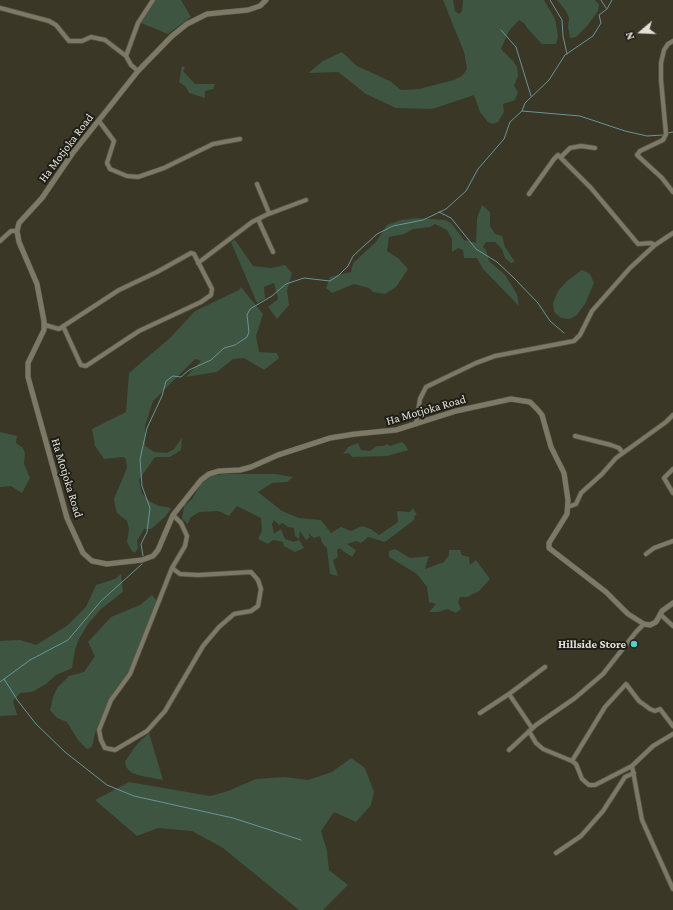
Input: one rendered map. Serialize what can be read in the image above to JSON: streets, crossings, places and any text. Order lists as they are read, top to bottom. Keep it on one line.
{"streets":{"street":["Ha Motjoka Road"]},"places":["Hillside Store"],"north":"left"}
